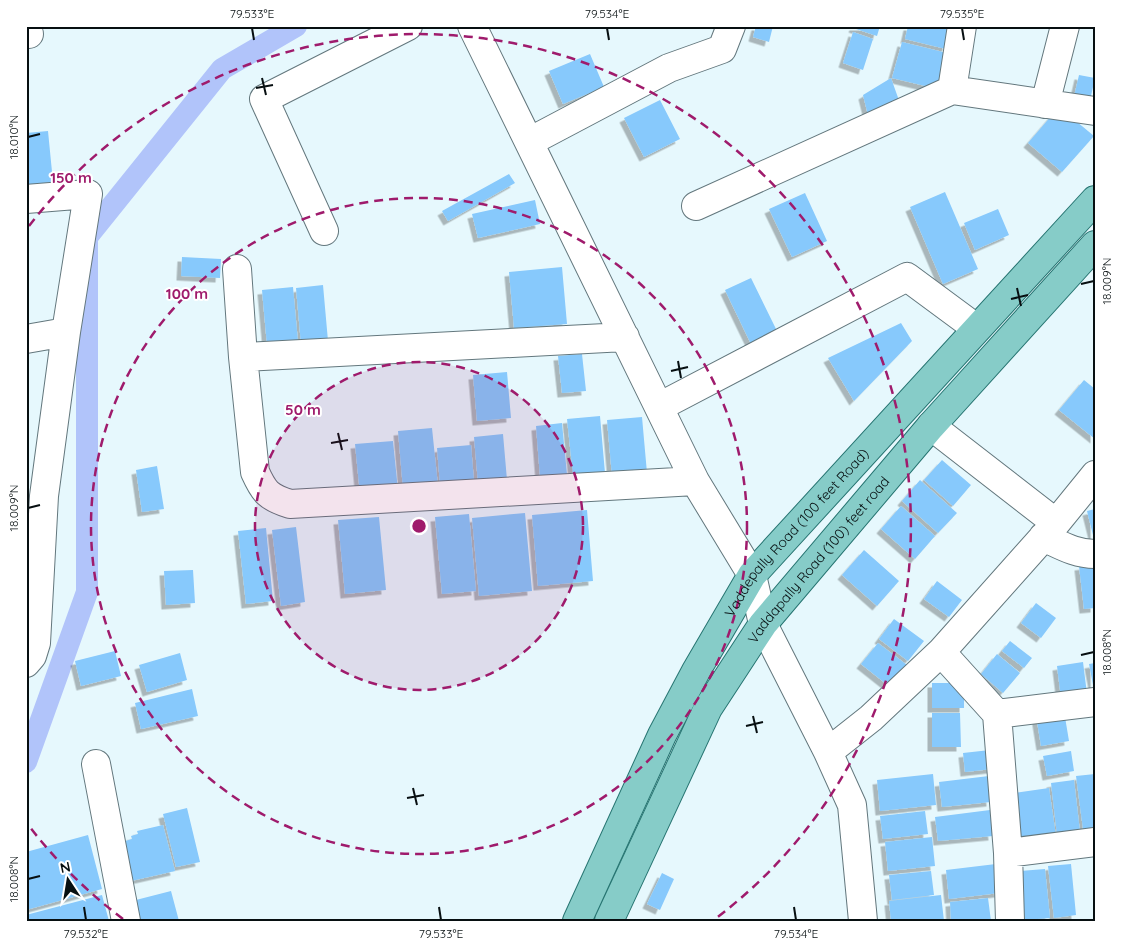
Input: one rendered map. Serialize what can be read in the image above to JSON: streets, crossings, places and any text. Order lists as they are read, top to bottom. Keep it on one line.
{"streets":{"main road":["Vaddepally Road (100 feet Road)","Vaddapally Road (100) feet road"]},"north":"top","coordinates":["79.533°E","79.534°E","79.535°E","18.010°N","18.009°N","18.008°N","79.532°E"],"rings":["150 m","100 m","50 m"]}
